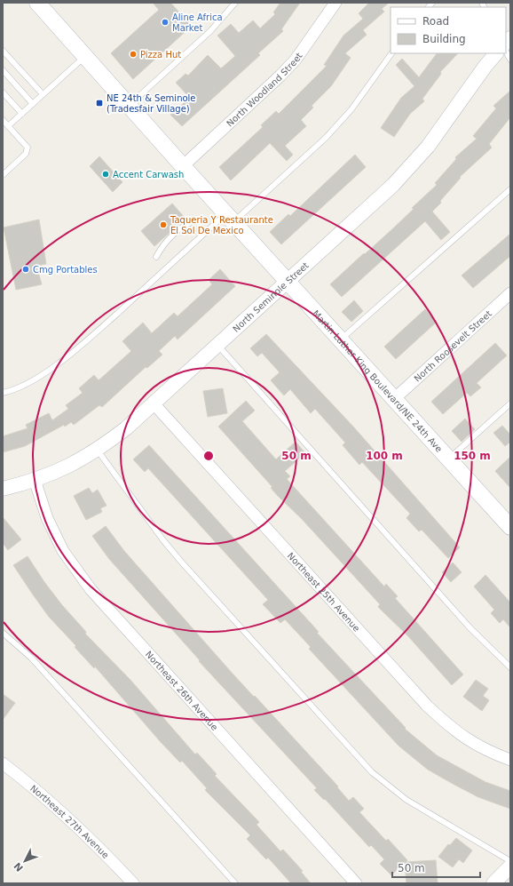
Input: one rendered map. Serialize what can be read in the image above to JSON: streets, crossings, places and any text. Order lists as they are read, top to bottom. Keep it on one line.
{"streets":{"main road":["Martin Luther King Boulevard/NE 24th Ave"],"street":["North Woodland Street","North Seminole Street","North Roosevelt Street","Northeast 25th Avenue","Northeast 26th Avenue","Northeast 27th Avenue"]},"crossings":[["North Woodland Street","Martin Luther King Boulevard/NE 24th Ave"],["North Seminole Street","Martin Luther King Boulevard/NE 24th Ave"],["North Seminole Street","Northeast 25th Avenue"],["North Seminole Street","Northeast 26th Avenue"],["North Roosevelt Street","Martin Luther King Boulevard/NE 24th Ave"]],"places":{"other":["Aline Africa Market","Pizza Hut","Accent Carwash","Taqueria Y Restaurante El Sol De Mexico","Cmg Portables"],"transit":["NE 24th & Seminole (Tradesfair Village)"]},"legend":["Road","Building"],"scale_bar":"50 m","north":"bottom left","rings":["50 m","100 m","150 m"]}
